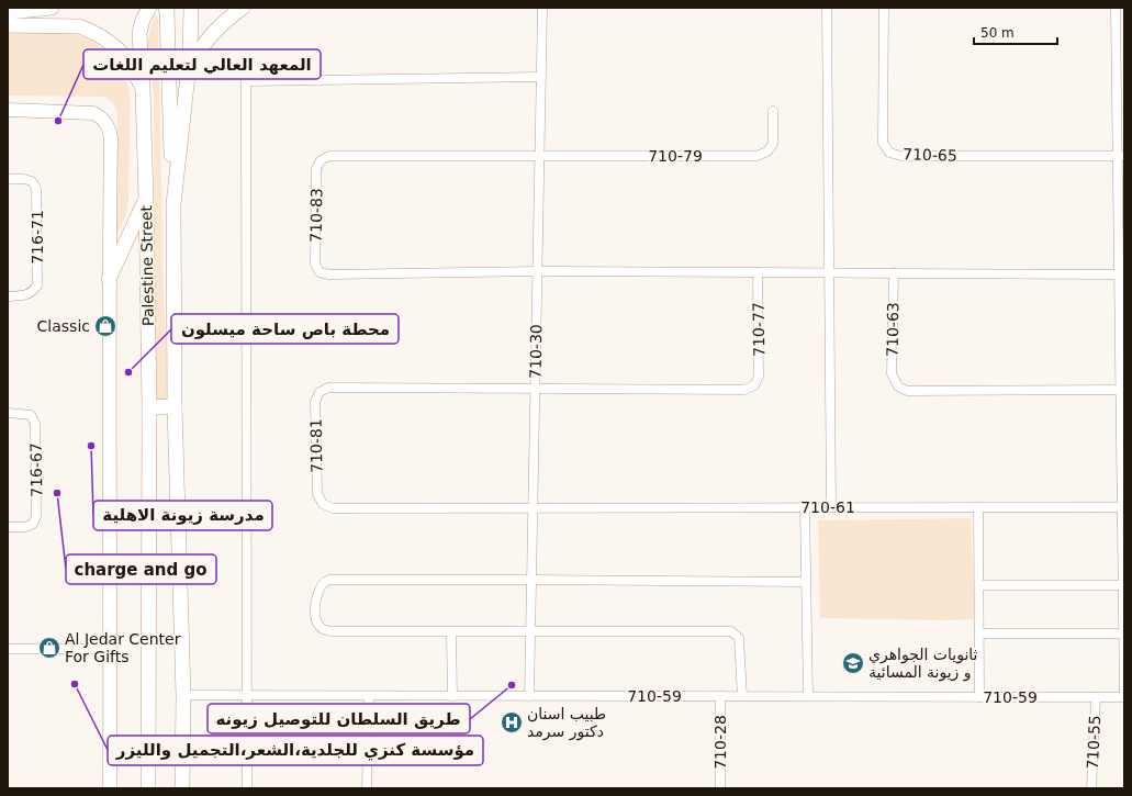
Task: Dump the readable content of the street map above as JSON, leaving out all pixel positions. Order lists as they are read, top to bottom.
{
  "streets": {
    "main road": ["Palestine Street"],
    "street": [
      "710-65",
      "710-79",
      "710-83",
      "716-71",
      "710-77",
      "710-63",
      "710-30",
      "710-81",
      "716-67",
      "710-61",
      "710-59",
      "710-28",
      "710-55"
    ]
  },
  "crossings": [
    ["710-79", "710-83"],
    ["710-79", "710-30"],
    ["710-83", "710-30"],
    ["Palestine Street", "710-59"],
    ["710-77", "710-30"],
    ["710-77", "710-81"],
    ["710-30", "710-81"],
    ["710-30", "710-61"],
    ["710-30", "710-59"],
    ["710-81", "710-61"],
    ["710-59", "710-28"],
    ["710-59", "710-55"]
  ],
  "places": {
    "other": [
      "المعهد العالي لتعليم اللغات",
      "محطة باص ساحة ميسلون",
      "مدرسة زيونة الاهلية",
      "charge and go",
      "مؤسسة كنزي للجلدية،الشعر،التجميل والليزر",
      "طريق السلطان للتوصيل زيونه"
    ],
    "shop": ["Classic", "Al Jedar Center For Gifts"],
    "school or university": ["ثانويات الجواهري و زيونة المسائية"],
    "hospital": ["طبيب اسنان دكتور سرمد"]
  },
  "scale_bar": "50 m"
}
